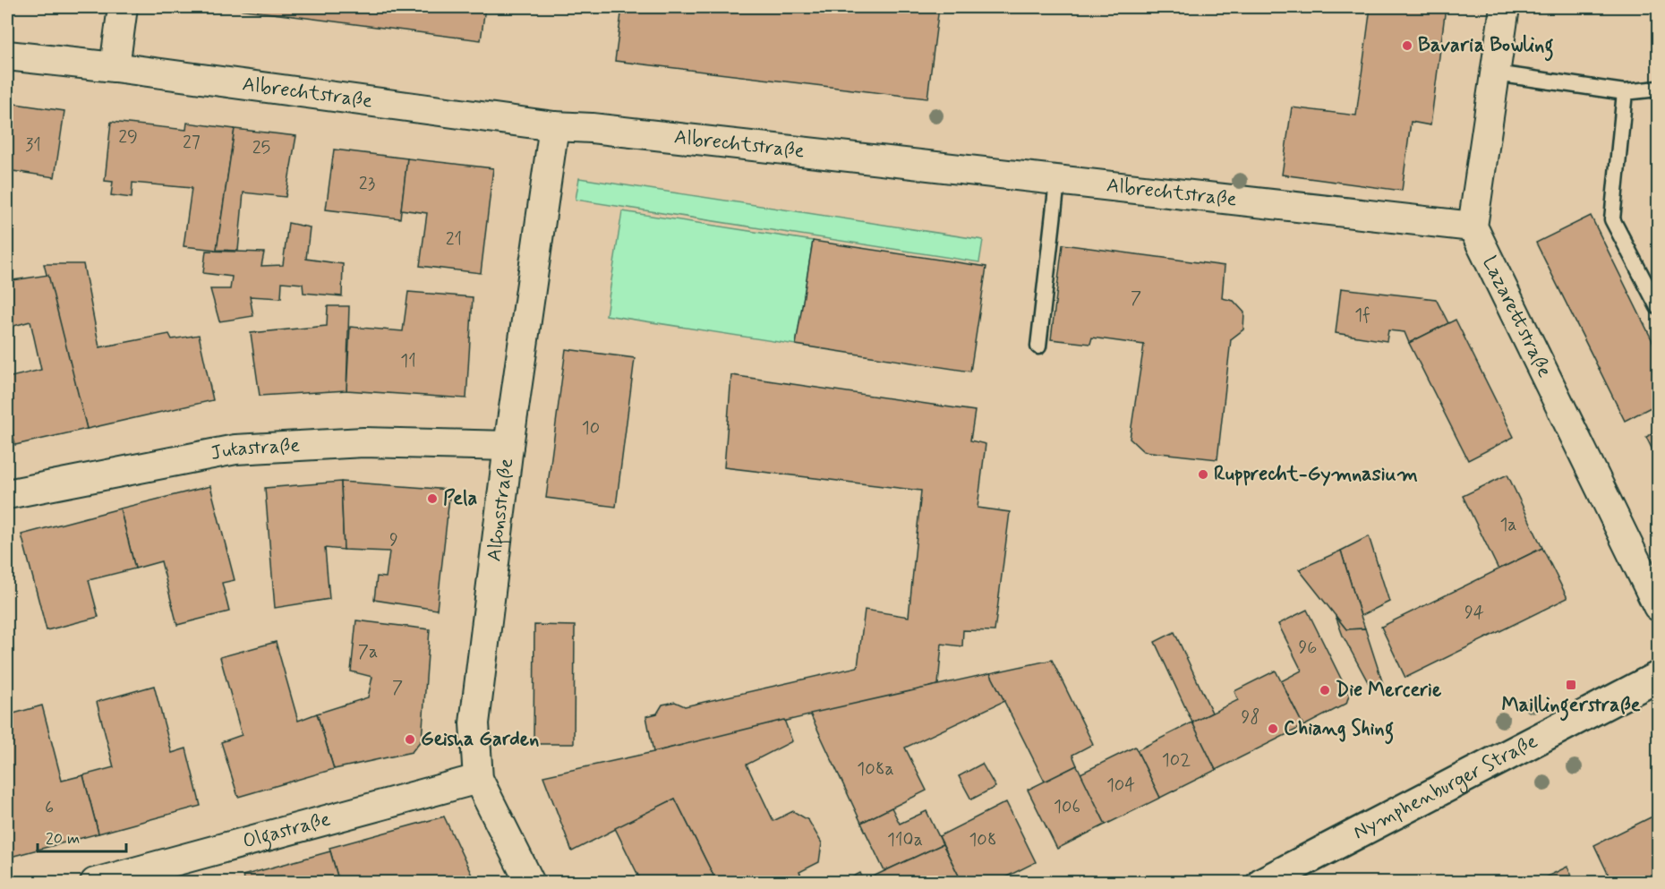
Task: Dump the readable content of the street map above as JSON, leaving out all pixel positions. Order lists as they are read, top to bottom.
{
  "streets": {
    "main road": ["Nymphenburger Straße"],
    "street": [
      "Albrechtstraße",
      "Lazarettstraße",
      "Jutastraße",
      "Alfonsstraße",
      "Olgastraße"
    ]
  },
  "crossings": [
    ["Albrechtstraße", "Lazarettstraße"],
    ["Albrechtstraße", "Alfonsstraße"],
    ["Jutastraße", "Alfonsstraße"],
    ["Alfonsstraße", "Olgastraße"]
  ],
  "places": {
    "other": [
      "Bavaria Bowling",
      "Rupprecht-Gymnasium",
      "Pela",
      "Die Mercerie",
      "Chiang Shing",
      "Geisha Garden"
    ],
    "transit": ["Maillingerstraße"]
  },
  "house_numbers": [
    "29",
    "27",
    "31",
    "25",
    "23",
    "21",
    "7",
    "1f",
    "11",
    "10",
    "1a",
    "9",
    "94",
    "96",
    "7a",
    "7",
    "98",
    "102",
    "108a",
    "104",
    "106",
    "6",
    "110a",
    "108"
  ],
  "scale_bar": "20 m"
}
